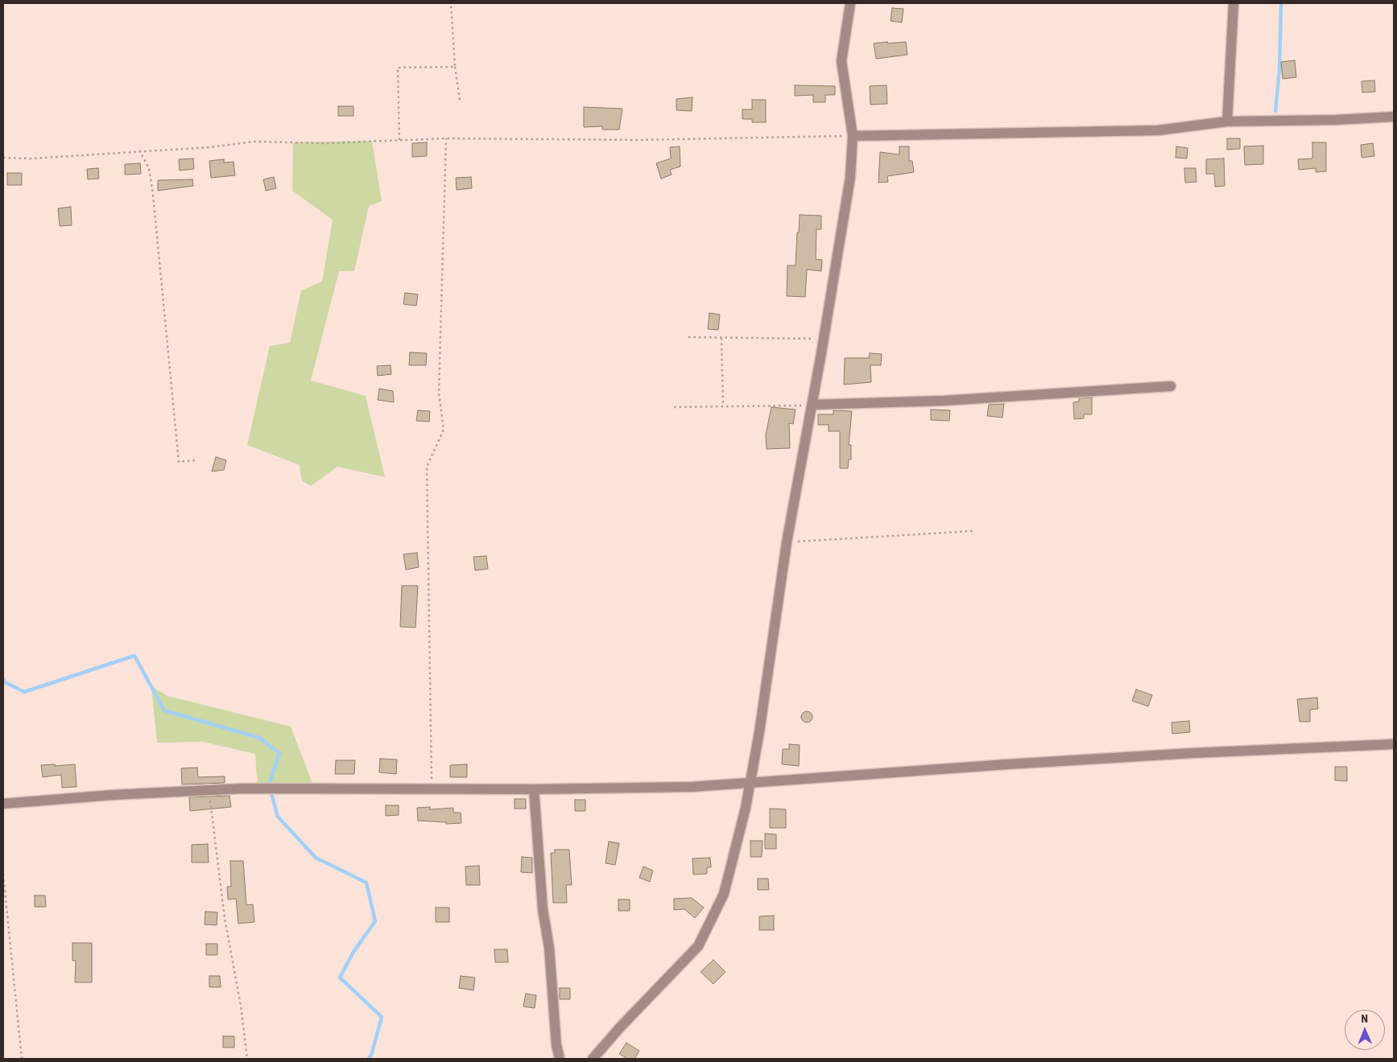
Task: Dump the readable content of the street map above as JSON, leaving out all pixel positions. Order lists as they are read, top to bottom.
{
  "north": "top"
}
